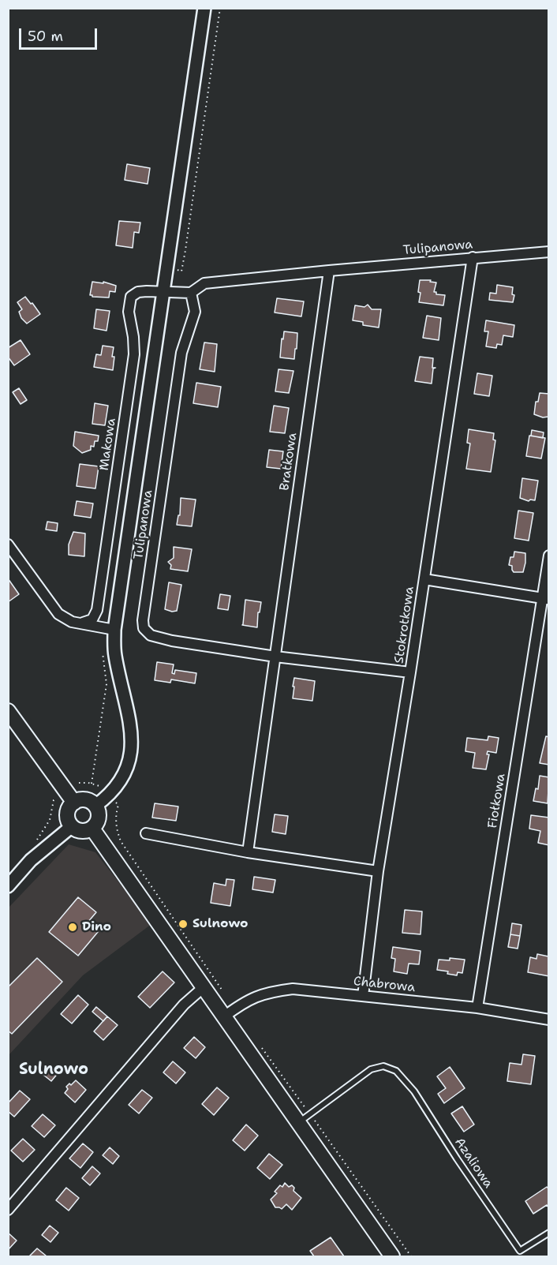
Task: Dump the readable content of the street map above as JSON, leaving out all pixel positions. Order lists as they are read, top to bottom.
{
  "streets": {
    "street": [
      "Tulipanowa",
      "Makowa",
      "Bratkowa",
      "Stokrotkowa",
      "Fiołkowa",
      "Chabrowa"
    ],
    "lane": ["Azaliowa"]
  },
  "crossings": [
    ["Tulipanowa", "Makowa"],
    ["Tulipanowa", "Bratkowa"],
    ["Tulipanowa", "Stokrotkowa"],
    ["Stokrotkowa", "Chabrowa"],
    ["Fiołkowa", "Chabrowa"]
  ],
  "districts": ["Sulnowo"],
  "places": ["Sulnowo", "Dino"],
  "scale_bar": "50 m"
}
